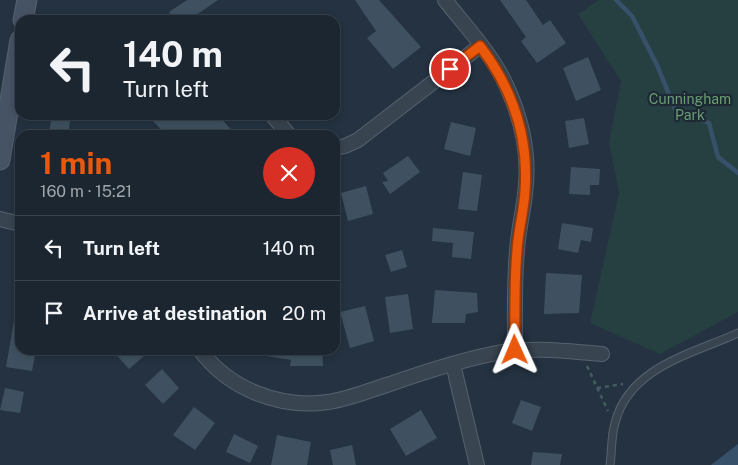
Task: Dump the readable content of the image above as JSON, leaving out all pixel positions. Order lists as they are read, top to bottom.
{
  "parks": ["Cunningham Park"],
  "page": {
    "turn": ["140 m", "Turn left"],
    "heading": ["1 min", "160 m · 15:21"],
    "list": [
      {
        "name": "Turn left",
        "value": "140 m"
      },
      {
        "name": "Arrive at destination",
        "value": "20 m"
      }
    ]
  }
}
